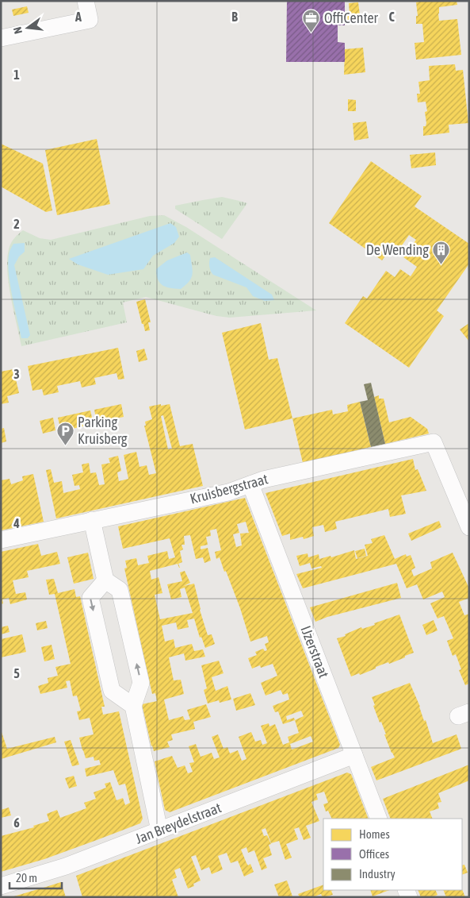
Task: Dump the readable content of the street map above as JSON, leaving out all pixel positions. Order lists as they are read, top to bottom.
{
  "streets": {
    "street": ["Kruisbergstraat", "IJzerstraat", "Jan Breydelstraat"]
  },
  "crossings": [
    ["Kruisbergstraat", "IJzerstraat"],
    ["IJzerstraat", "Jan Breydelstraat"]
  ],
  "places": {
    "office": ["OffiCenter"],
    "building": ["De Wending"],
    "parking": ["Parking Kruisberg"]
  },
  "legend": ["Homes", "Offices", "Industry"],
  "scale_bar": "20 m",
  "north": "left",
  "grid": {
    "columns": ["A", "B", "C"],
    "rows": [
      "1",
      "2",
      "3",
      "4",
      "5",
      "6"
    ]
  }
}
